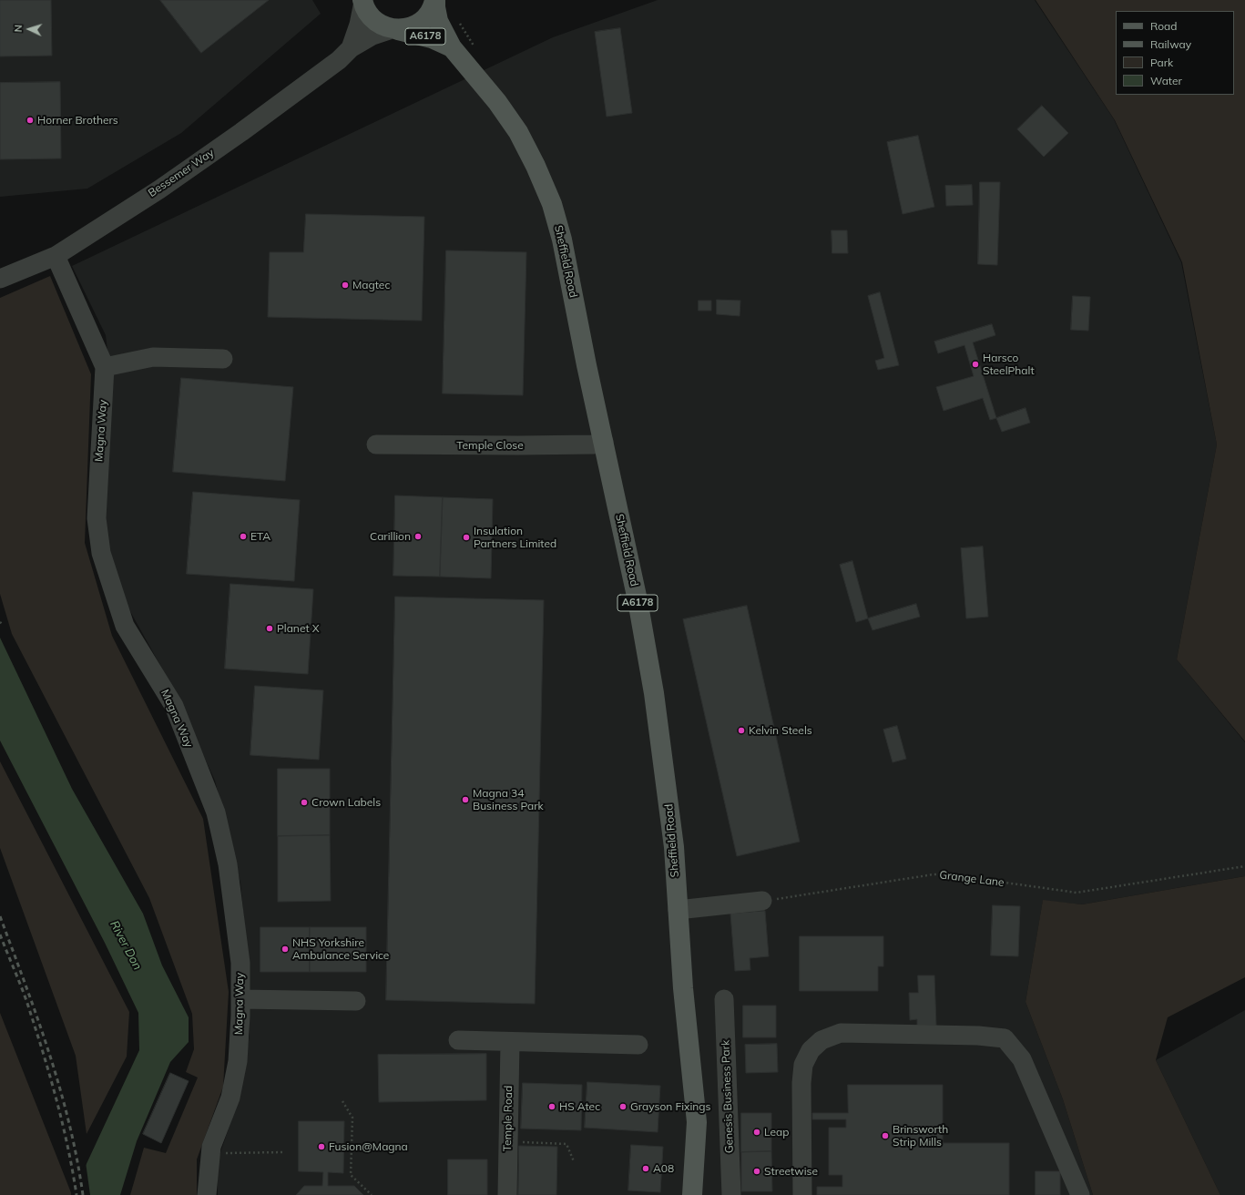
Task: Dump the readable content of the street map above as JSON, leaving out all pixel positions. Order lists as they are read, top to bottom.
{
  "streets": {
    "main road": ["A6178", "Sheffield Road"],
    "street": [
      "Bessemer Way",
      "Magna Way",
      "Temple Close",
      "Genesis Business Park",
      "Temple Road"
    ],
    "path": ["Grange Lane"]
  },
  "crossings": [
    ["Bessemer Way", "Sheffield Road"],
    ["Bessemer Way", "Magna Way"],
    ["Sheffield Road", "Temple Close"]
  ],
  "water": ["River Don"],
  "places": [
    "Horner Brothers",
    "Magtec",
    "Harsco SteelPhalt",
    "ETA",
    "Carillion",
    "Insulation Partners Limited",
    "Planet X",
    "Kelvin Steels",
    "Magna 34 Business Park",
    "Crown Labels",
    "NHS Yorkshire Ambulance Service",
    "HS Atec",
    "Grayson Fixings",
    "Leap",
    "Brinsworth Strip Mills",
    "Fusion@Magna",
    "A08",
    "Streetwise"
  ],
  "legend": [
    "Road",
    "Railway",
    "Park",
    "Water"
  ],
  "north": "left"
}
